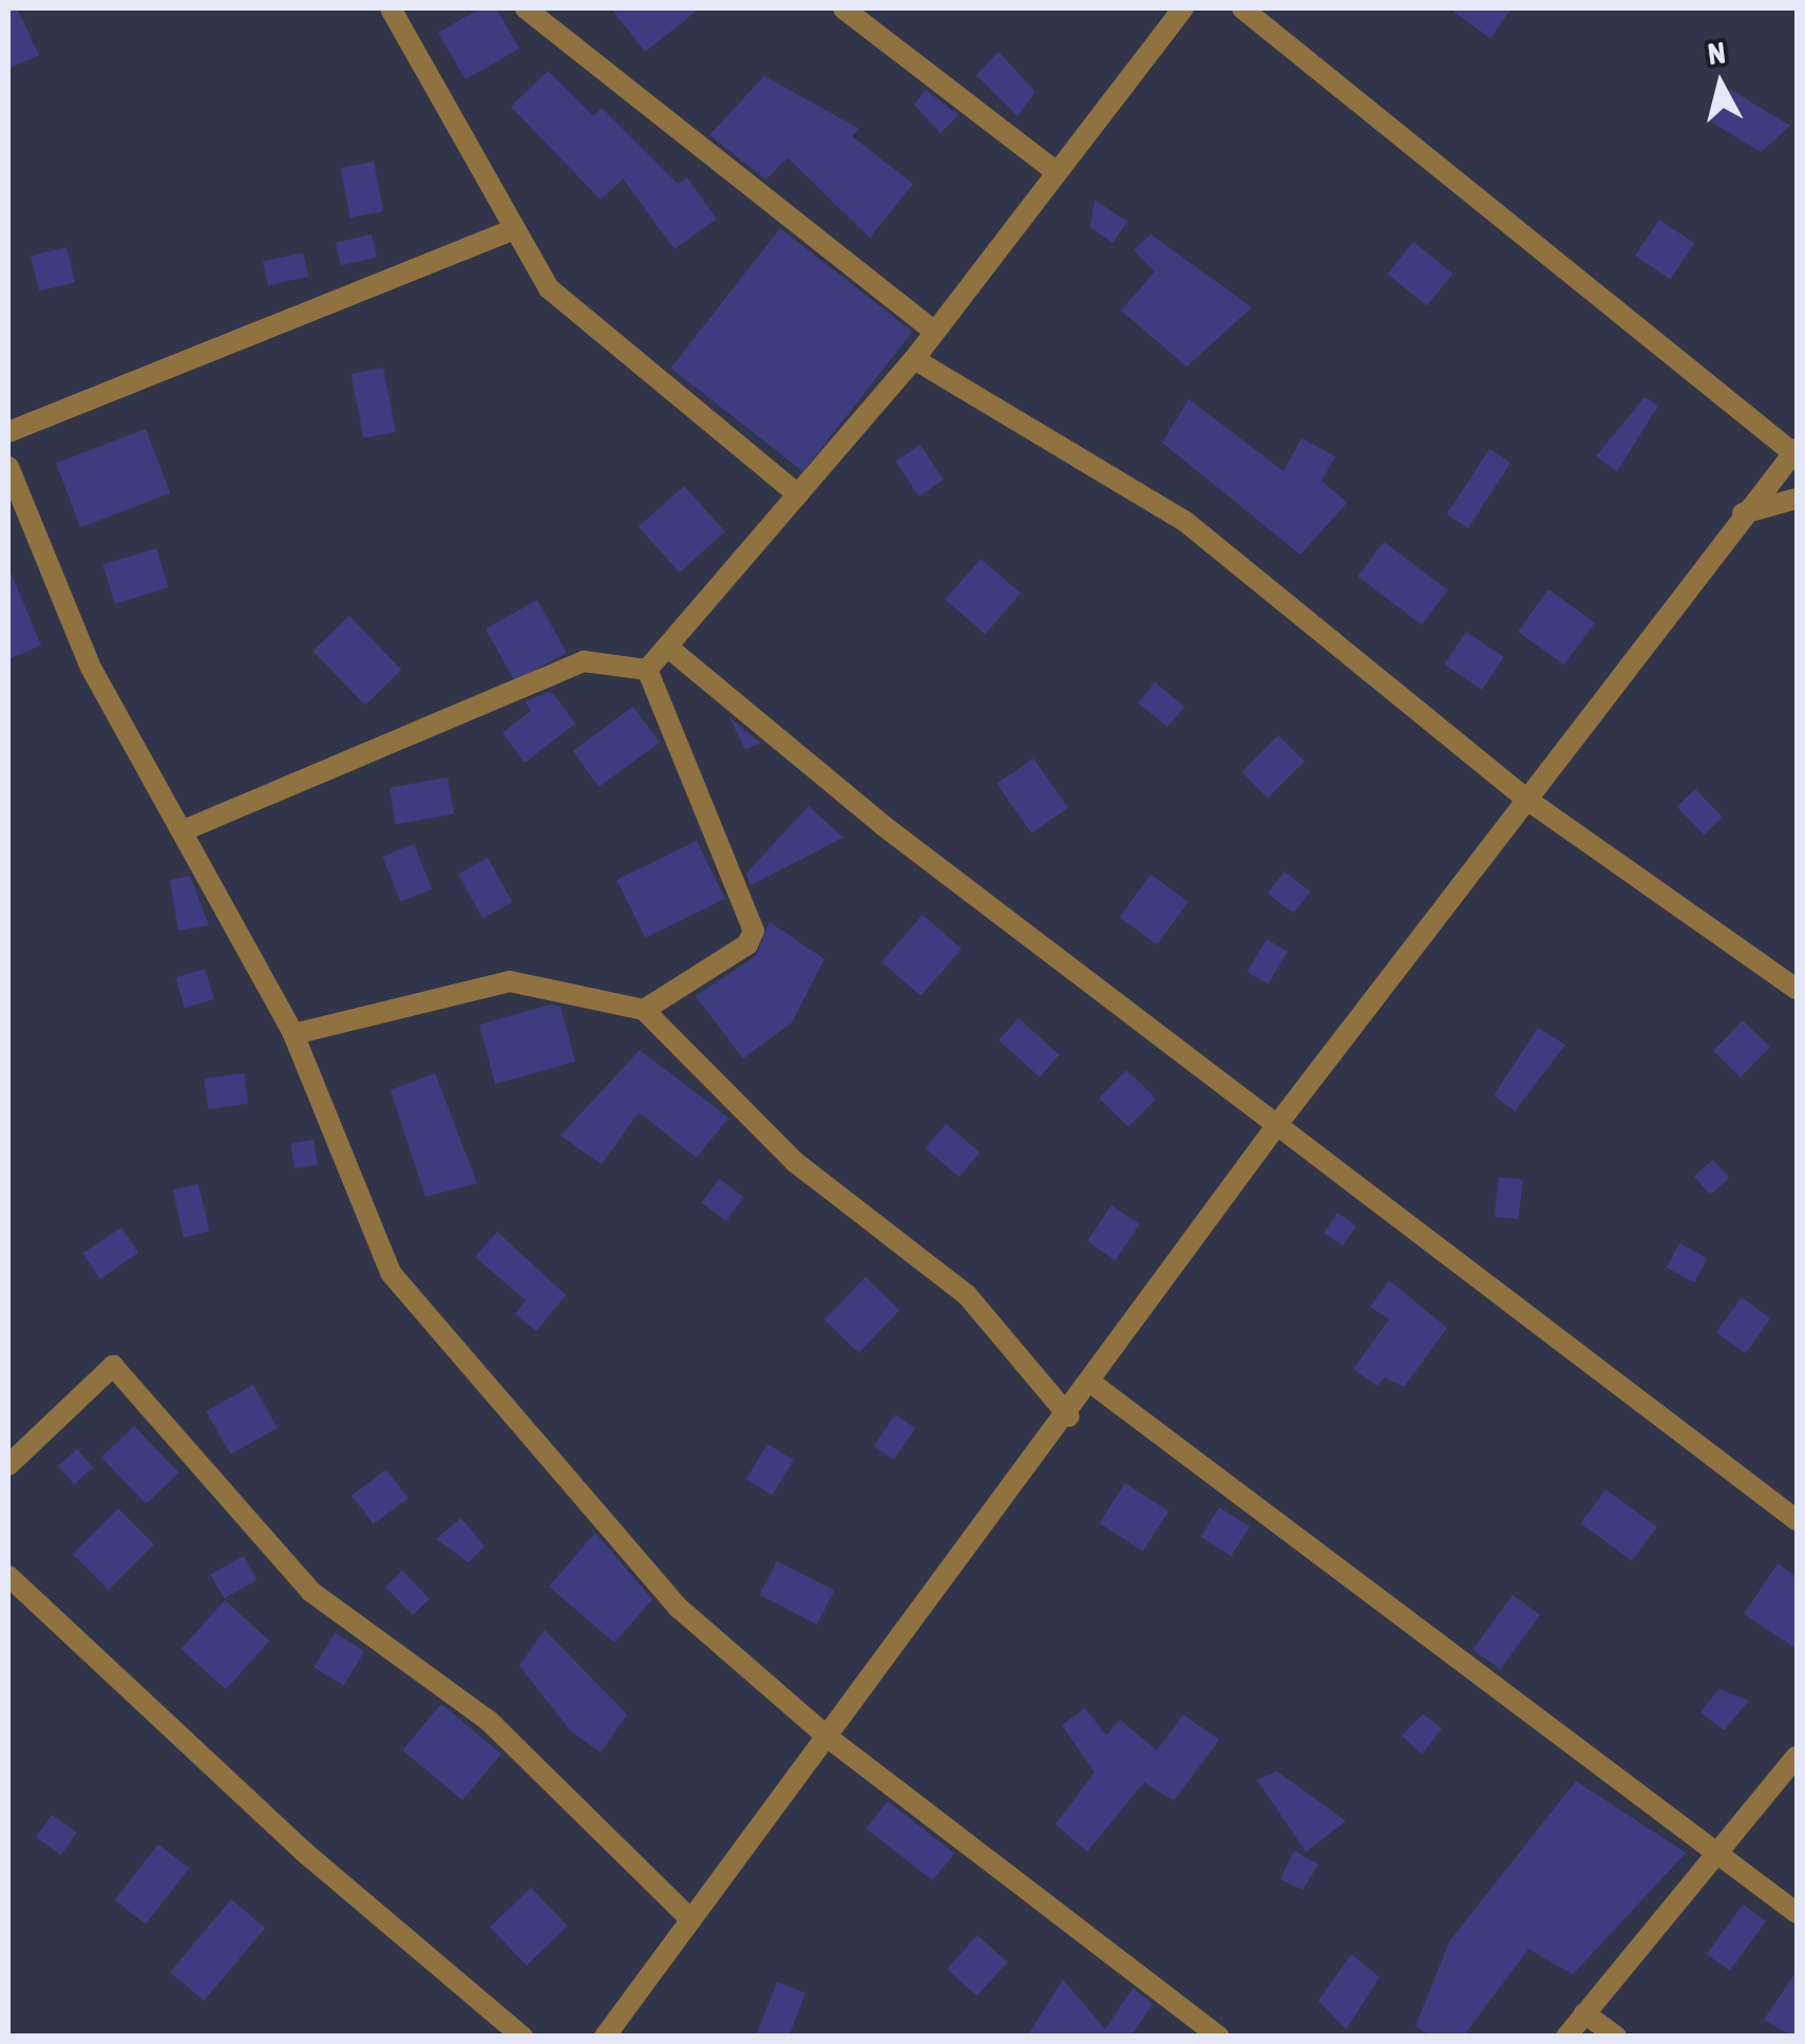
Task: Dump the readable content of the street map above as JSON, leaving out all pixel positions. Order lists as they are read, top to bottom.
{
  "north": "top"
}
